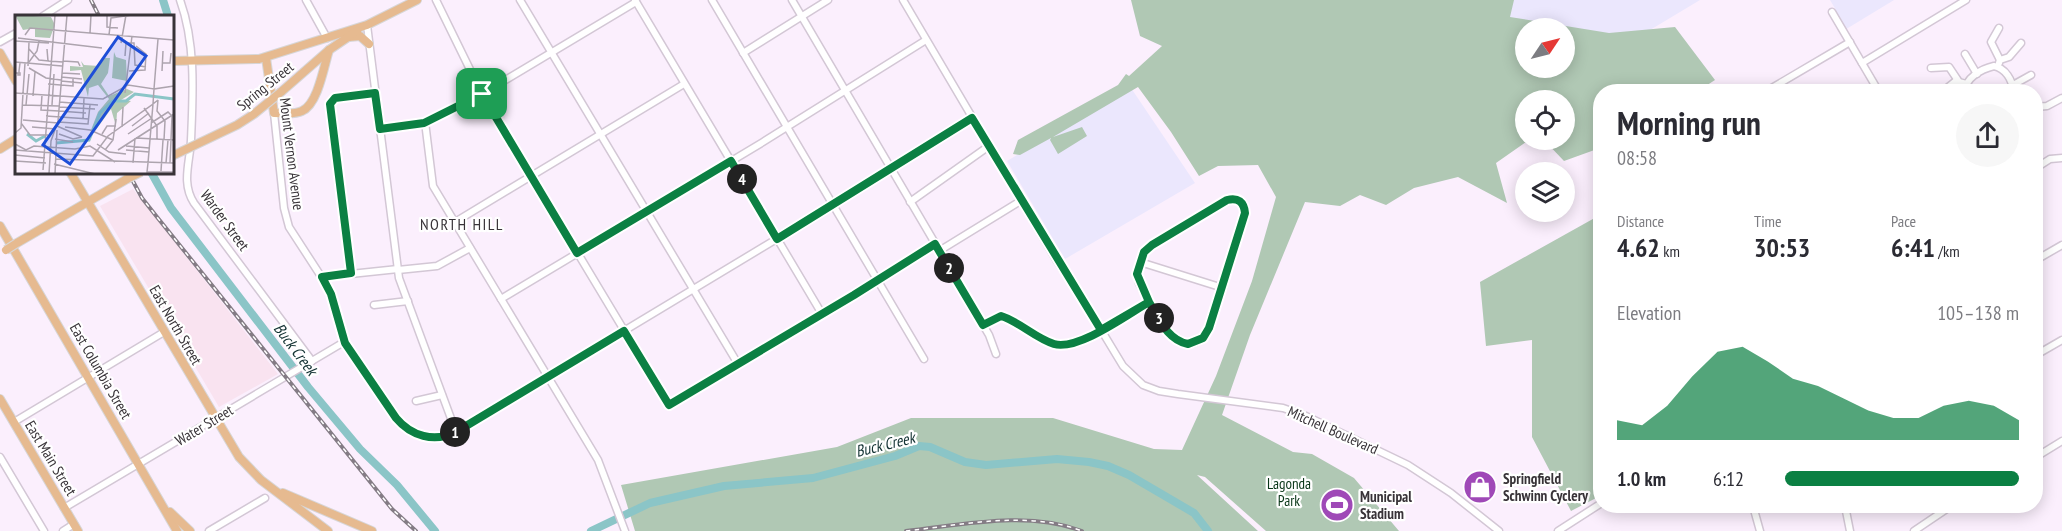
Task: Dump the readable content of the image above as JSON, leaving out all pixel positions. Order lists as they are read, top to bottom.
{
  "streets": {
    "main road": [
      "Spring Street",
      "Mount Vernon Avenue",
      "East North Street",
      "East Columbia Street",
      "East Main Street"
    ],
    "street": ["Warder Street", "Water Street", "Mitchell Boulevard"]
  },
  "crossings": [
    ["Mount Vernon Avenue", "Water Street"],
    ["Warder Street", "Water Street"],
    ["East North Street", "Water Street"],
    ["East Columbia Street", "Water Street"],
    ["Water Street", "East Main Street"]
  ],
  "districts": ["NORTH HILL"],
  "water": ["Buck Creek"],
  "parks": ["Lagonda Park"],
  "places": {
    "shop": ["Springfield Schwinn Cyclery"],
    "sports": ["Municipal Stadium"]
  },
  "north": "top right",
  "page": {
    "heading": ["Morning run", "08:58"],
    "pins": [
      "4",
      "2",
      "3",
      "1"
    ],
    "stats": [
      ["Distance", "4.62 km"],
      ["Time", "30:53"],
      ["Pace", "6:41 /km"]
    ],
    "chart": ["Elevation", "105–138 m"],
    "list": [
      {
        "name": "1.0 km",
        "note": "6:12"
      }
    ]
  }
}
